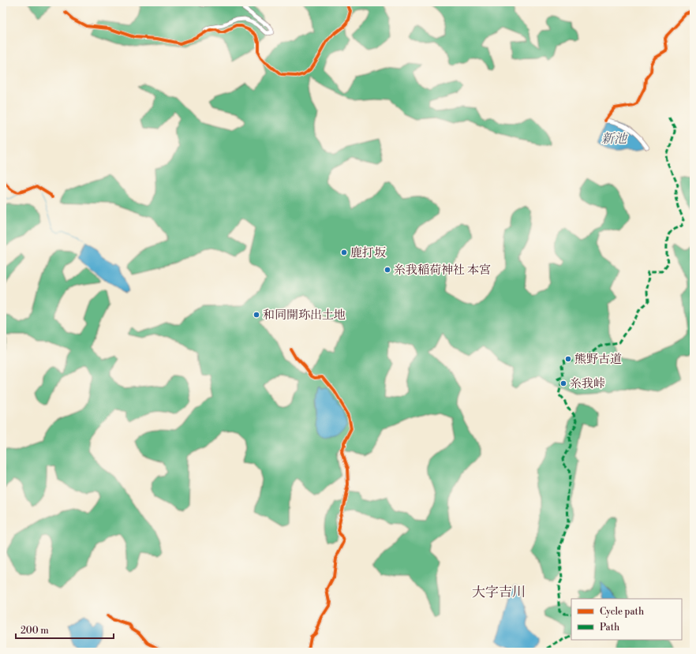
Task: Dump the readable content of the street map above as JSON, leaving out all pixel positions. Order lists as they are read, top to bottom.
{
  "districts": ["大字吉川"],
  "water": ["新池"],
  "places": [
    "鹿打坂",
    "糸我稲荷神社 本宮",
    "和同開珎出土地",
    "熊野古道",
    "糸我峠"
  ],
  "legend": ["Cycle path", "Path"],
  "scale_bar": "200 m"
}
